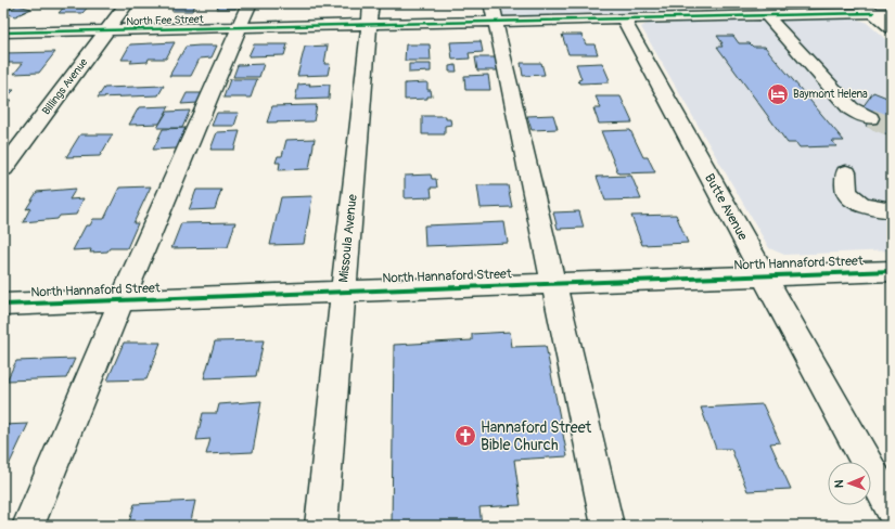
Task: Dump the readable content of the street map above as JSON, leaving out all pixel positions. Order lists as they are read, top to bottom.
{
  "streets": {
    "main road": [
      "North Fee Street",
      "Billings Avenue",
      "Butte Avenue",
      "Missoula Avenue",
      "North Hannaford Street"
    ]
  },
  "crossings": [
    ["North Fee Street", "Billings Avenue"],
    ["North Fee Street", "Butte Avenue"],
    ["North Fee Street", "Missoula Avenue"],
    ["Butte Avenue", "North Hannaford Street"],
    ["Missoula Avenue", "North Hannaford Street"]
  ],
  "places": {
    "hotel": ["Baymont Helena"],
    "church": ["Hannaford Street Bible Church"]
  },
  "north": "left"
}
